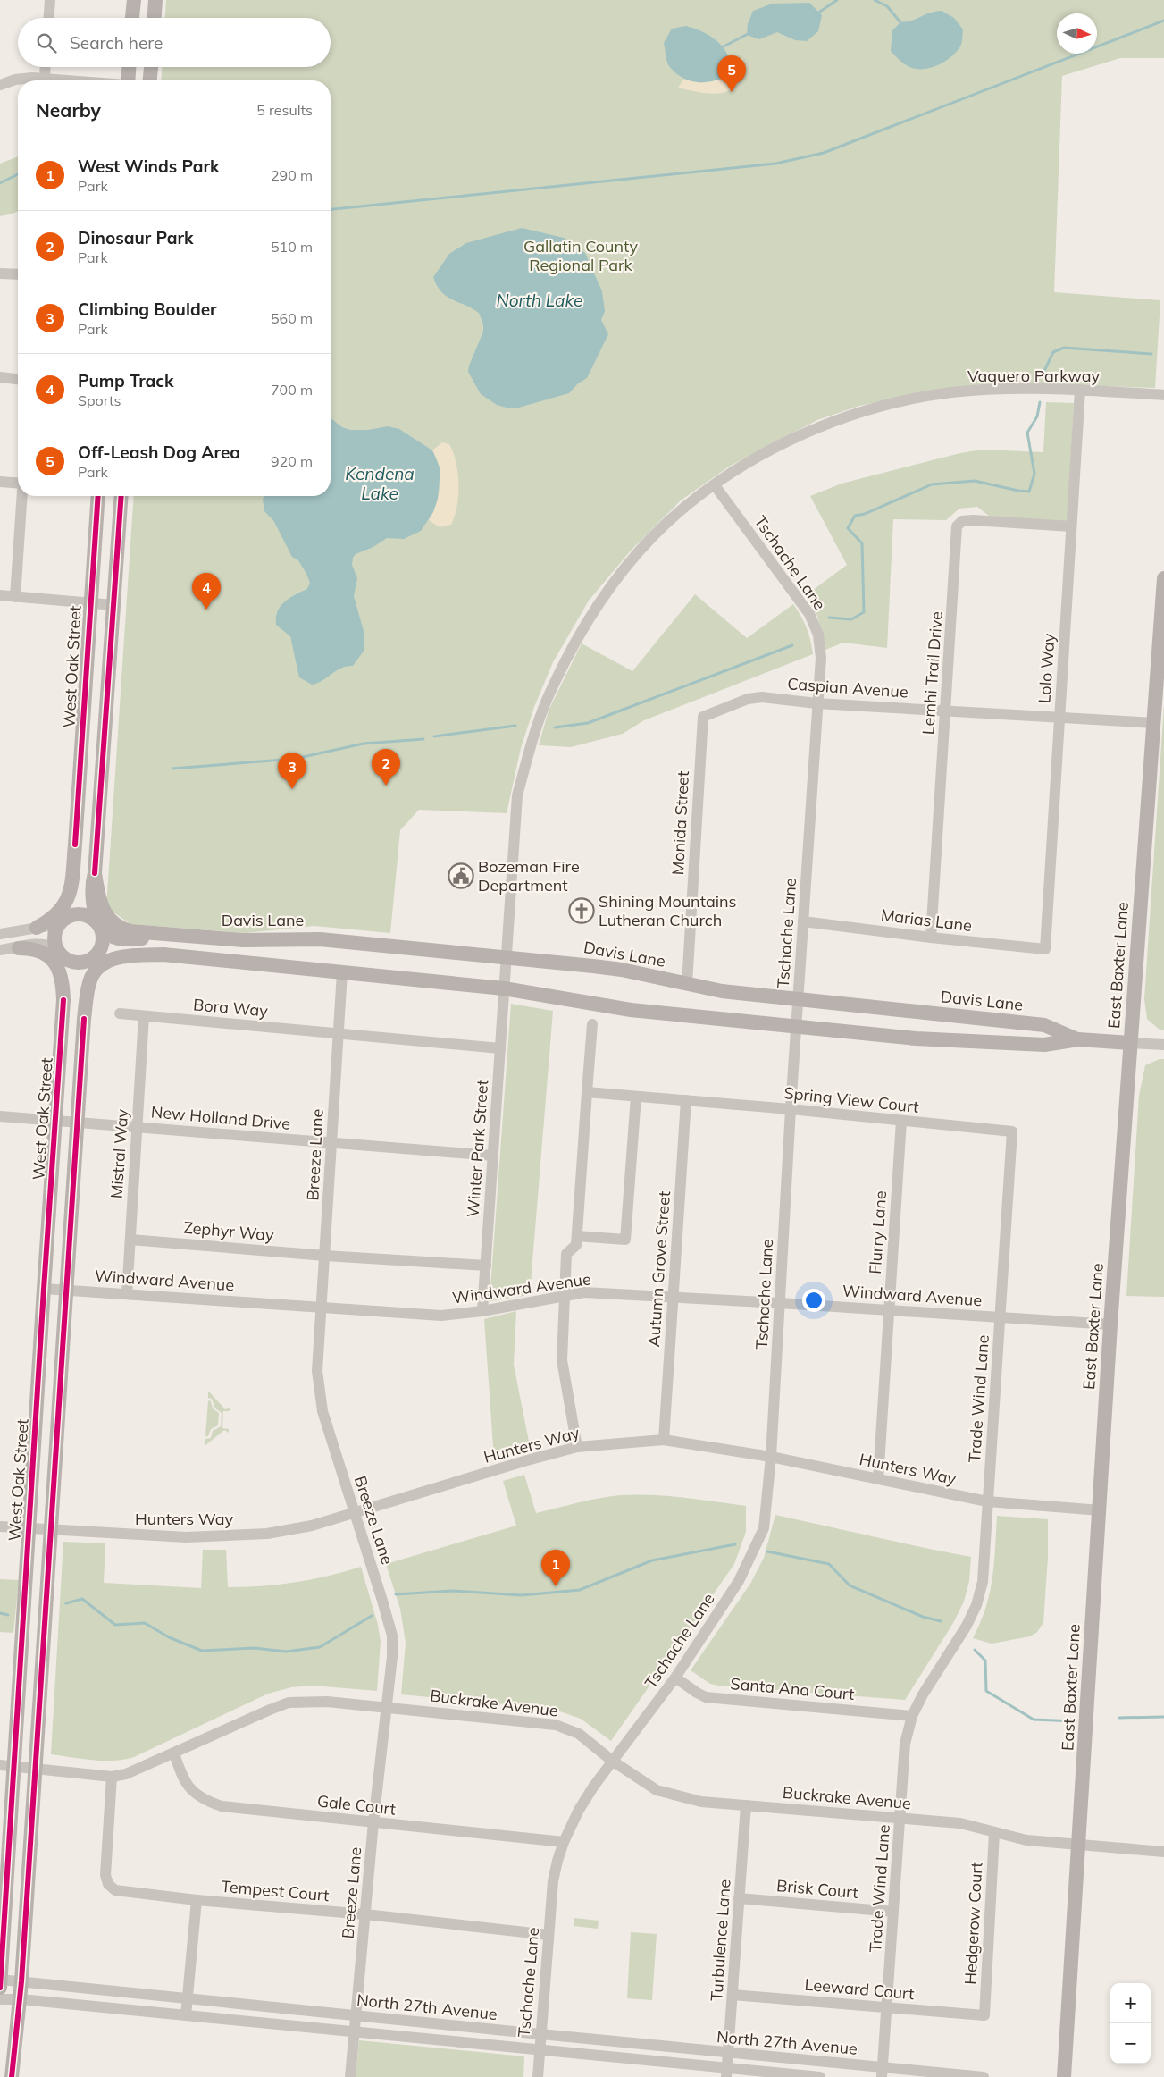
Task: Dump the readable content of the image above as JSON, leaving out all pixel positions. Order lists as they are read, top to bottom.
{
  "streets": {
    "main road": ["West Oak Street", "Davis Lane", "East Baxter Lane"],
    "street": [
      "Vaquero Parkway",
      "Tschache Lane",
      "Lolo Way",
      "Lemhi Trail Drive",
      "Caspian Avenue",
      "Monida Street",
      "Marias Lane",
      "Bora Way",
      "Spring View Court",
      "New Holland Drive",
      "Winter Park Street",
      "Mistral Way",
      "Breeze Lane",
      "Zephyr Way",
      "Flurry Lane",
      "Autumn Grove Street",
      "Windward Avenue",
      "Trade Wind Lane",
      "Hunters Way",
      "Santa Ana Court",
      "Buckrake Avenue",
      "Gale Court",
      "Brisk Court",
      "Tempest Court",
      "Hedgerow Court",
      "Turbulence Lane",
      "Leeward Court",
      "North 27th Avenue"
    ]
  },
  "crossings": [
    ["Vaquero Parkway", "Tschache Lane"],
    ["Vaquero Parkway", "Lolo Way"],
    ["Vaquero Parkway", "Davis Lane"],
    ["Vaquero Parkway", "Winter Park Street"],
    ["Tschache Lane", "Caspian Avenue"],
    ["Tschache Lane", "Davis Lane"],
    ["Tschache Lane", "Marias Lane"],
    ["Tschache Lane", "Spring View Court"],
    ["Tschache Lane", "Windward Avenue"],
    ["Tschache Lane", "Hunters Way"],
    ["Tschache Lane", "Santa Ana Court"],
    ["Tschache Lane", "Buckrake Avenue"],
    ["Tschache Lane", "Gale Court"],
    ["Tschache Lane", "Tempest Court"],
    ["Tschache Lane", "North 27th Avenue"],
    ["West Oak Street", "New Holland Drive"],
    ["West Oak Street", "Windward Avenue"],
    ["West Oak Street", "Hunters Way"],
    ["West Oak Street", "Buckrake Avenue"],
    ["West Oak Street", "North 27th Avenue"],
    ["Lolo Way", "Lemhi Trail Drive"],
    ["Lolo Way", "Caspian Avenue"],
    ["Lolo Way", "Marias Lane"],
    ["Lemhi Trail Drive", "Caspian Avenue"],
    ["Lemhi Trail Drive", "Marias Lane"],
    ["Caspian Avenue", "Monida Street"],
    ["Caspian Avenue", "East Baxter Lane"],
    ["Monida Street", "Davis Lane"],
    ["Davis Lane", "East Baxter Lane"],
    ["Davis Lane", "Winter Park Street"],
    ["Davis Lane", "Breeze Lane"],
    ["East Baxter Lane", "Windward Avenue"],
    ["East Baxter Lane", "Hunters Way"],
    ["East Baxter Lane", "Buckrake Avenue"],
    ["Bora Way", "Winter Park Street"],
    ["Bora Way", "Mistral Way"],
    ["Bora Way", "Breeze Lane"],
    ["Spring View Court", "Flurry Lane"],
    ["Spring View Court", "Autumn Grove Street"],
    ["Spring View Court", "Trade Wind Lane"],
    ["New Holland Drive", "Winter Park Street"],
    ["New Holland Drive", "Mistral Way"],
    ["New Holland Drive", "Breeze Lane"],
    ["Winter Park Street", "Zephyr Way"],
    ["Winter Park Street", "Windward Avenue"],
    ["Mistral Way", "Zephyr Way"],
    ["Mistral Way", "Windward Avenue"],
    ["Breeze Lane", "Zephyr Way"],
    ["Breeze Lane", "Windward Avenue"],
    ["Breeze Lane", "Hunters Way"],
    ["Breeze Lane", "Buckrake Avenue"],
    ["Breeze Lane", "Gale Court"],
    ["Breeze Lane", "Tempest Court"],
    ["Breeze Lane", "North 27th Avenue"],
    ["Flurry Lane", "Windward Avenue"],
    ["Flurry Lane", "Hunters Way"],
    ["Autumn Grove Street", "Windward Avenue"],
    ["Autumn Grove Street", "Hunters Way"],
    ["Windward Avenue", "Trade Wind Lane"],
    ["Trade Wind Lane", "Hunters Way"],
    ["Trade Wind Lane", "Santa Ana Court"],
    ["Trade Wind Lane", "Buckrake Avenue"],
    ["Trade Wind Lane", "Brisk Court"],
    ["Trade Wind Lane", "Leeward Court"],
    ["Trade Wind Lane", "North 27th Avenue"],
    ["Buckrake Avenue", "Gale Court"],
    ["Buckrake Avenue", "Tempest Court"],
    ["Buckrake Avenue", "Hedgerow Court"],
    ["Buckrake Avenue", "Turbulence Lane"],
    ["Brisk Court", "Turbulence Lane"],
    ["Hedgerow Court", "Leeward Court"],
    ["Turbulence Lane", "Leeward Court"],
    ["Turbulence Lane", "North 27th Avenue"]
  ],
  "water": ["North Lake", "Kendena Lake"],
  "parks": ["Gallatin County Regional Park"],
  "places": {
    "public building": ["Bozeman Fire Department"],
    "church": ["Shining Mountains Lutheran Church"]
  },
  "north": "right",
  "page": {
    "search": "Search here",
    "pins": [
      "5",
      "4",
      "2",
      "3",
      "1"
    ],
    "heading": ["Nearby", "5 results"],
    "list": [
      {
        "mark": "1",
        "name": "West Winds Park",
        "note": "Park",
        "value": "290 m"
      },
      {
        "mark": "2",
        "name": "Dinosaur Park",
        "note": "Park",
        "value": "510 m"
      },
      {
        "mark": "3",
        "name": "Climbing Boulder",
        "note": "Park",
        "value": "560 m"
      },
      {
        "mark": "4",
        "name": "Pump Track",
        "note": "Sports",
        "value": "700 m"
      },
      {
        "mark": "5",
        "name": "Off-Leash Dog Area",
        "note": "Park",
        "value": "920 m"
      }
    ],
    "map_buttons": ["+", "−"]
  }
}
